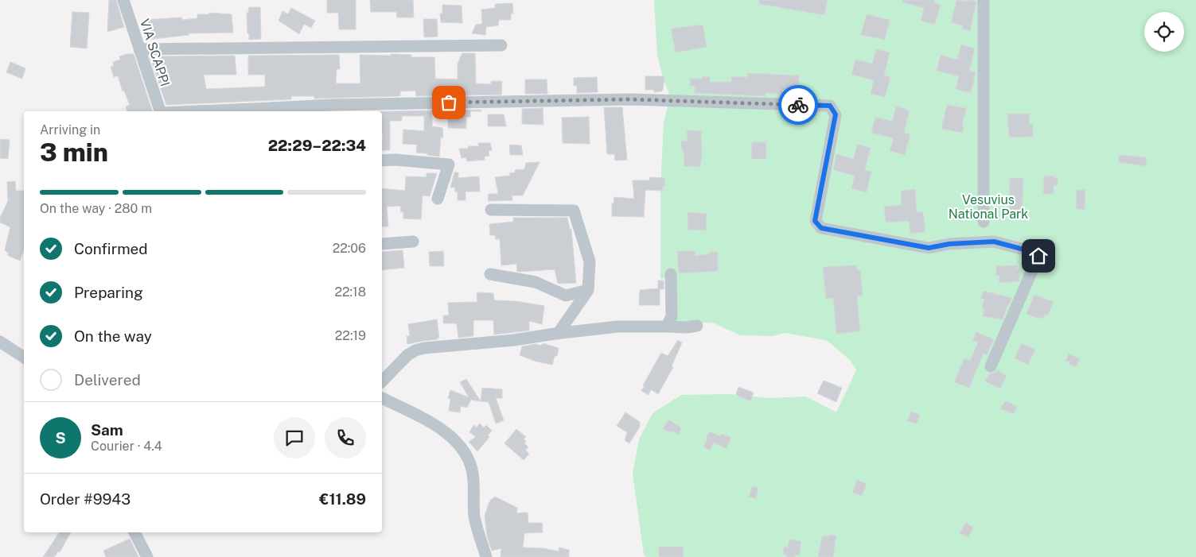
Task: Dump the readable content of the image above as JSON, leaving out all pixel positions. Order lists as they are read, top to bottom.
{
  "streets": {
    "street": ["VIA SCAPPI"]
  },
  "parks": ["Vesuvius National Park"],
  "page": {
    "heading": ["3 min", "Arriving in", "22:29–22:34"],
    "panel": [
      "Sam",
      "Courier · 4.4",
      "Order #9943",
      "€11.89"
    ],
    "bar": "On the way · 280 m",
    "list": [
      ["Confirmed", "22:06"],
      ["Preparing", "22:18"],
      ["On the way", "22:19"],
      "Delivered"
    ],
    "round": "S"
  }
}
